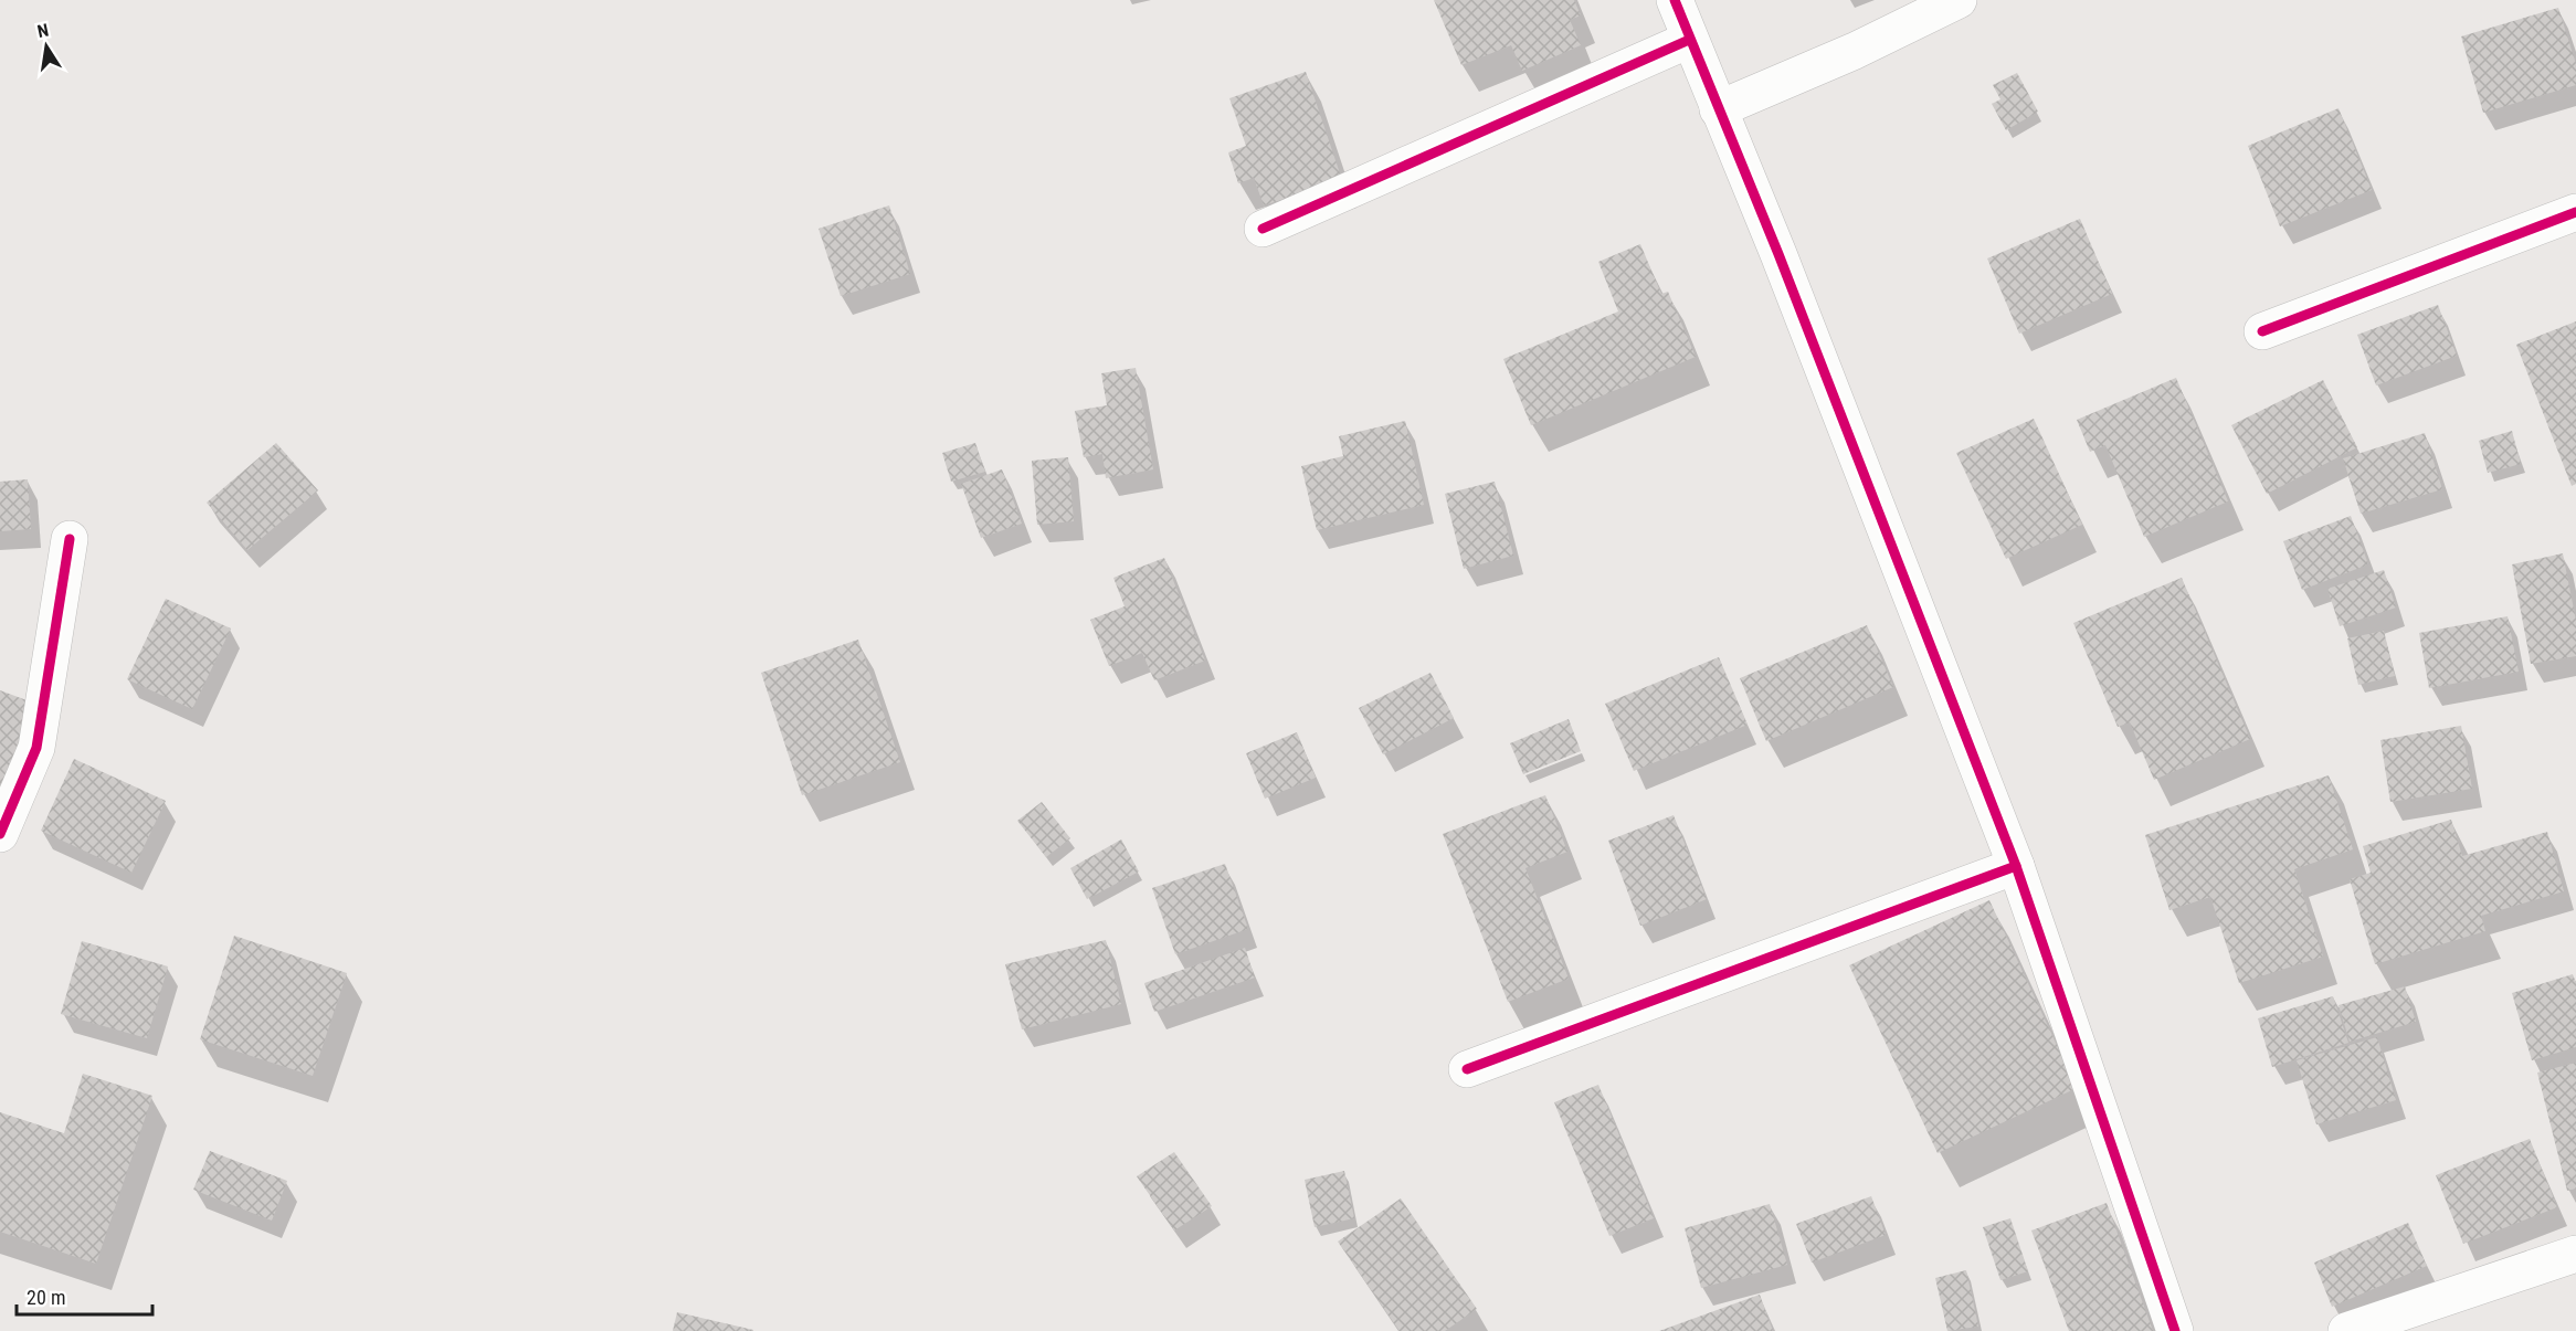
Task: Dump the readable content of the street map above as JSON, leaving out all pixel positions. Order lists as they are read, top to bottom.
{
  "scale_bar": "20 m",
  "north": "top"
}
